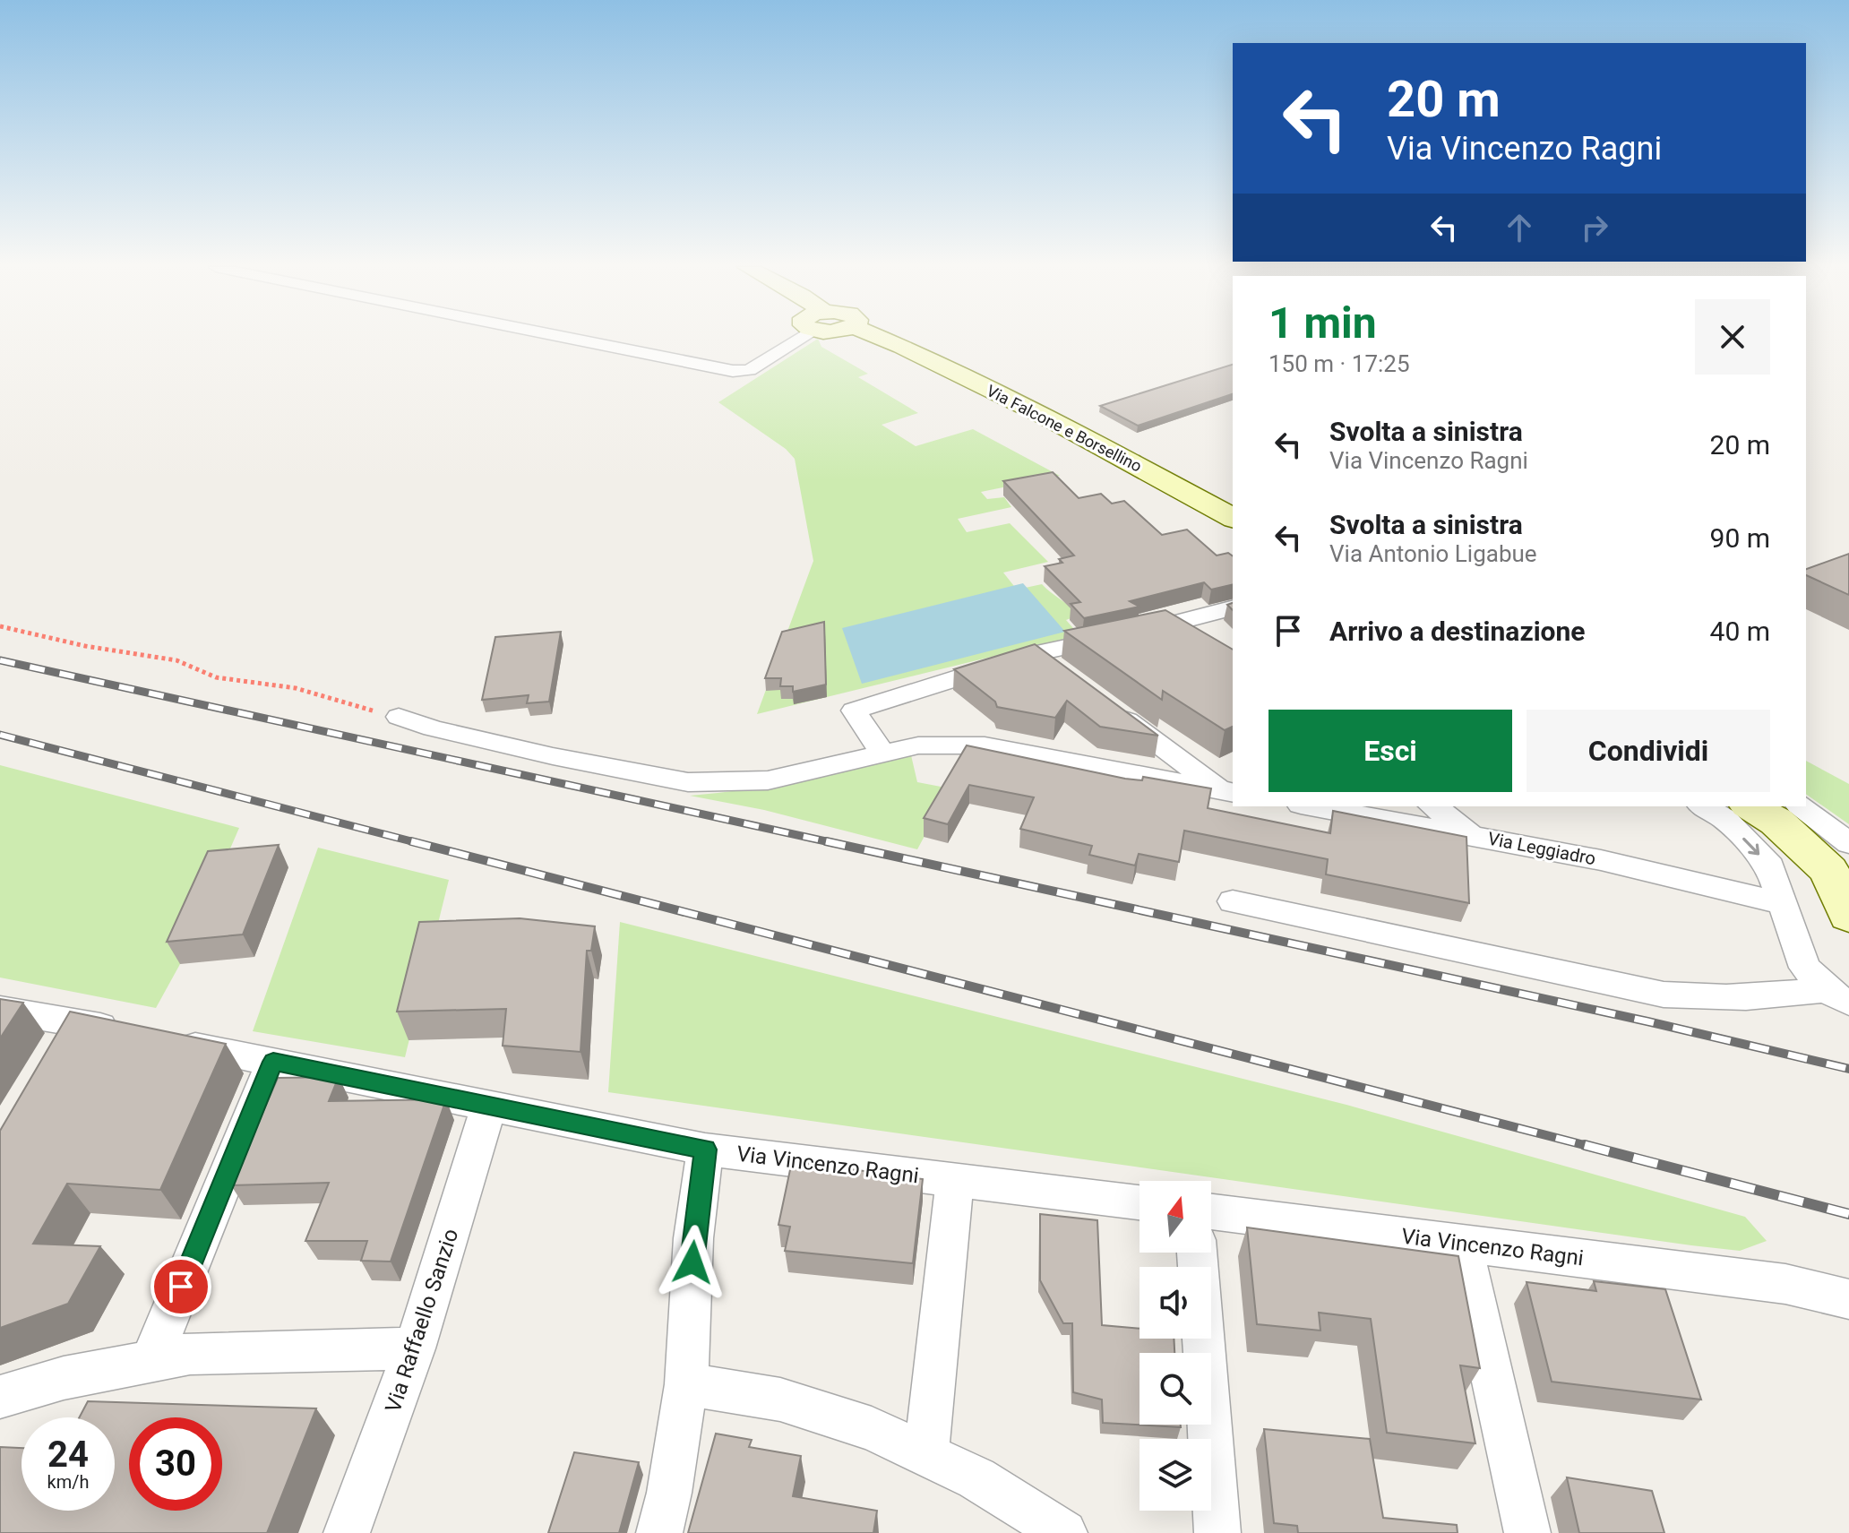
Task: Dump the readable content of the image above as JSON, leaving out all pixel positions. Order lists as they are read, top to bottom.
{
  "streets": {
    "main road": ["Via Falcone e Borsellino"],
    "street": ["Via Leggiadro", "Via Vincenzo Ragni", "Via Raffaello Sanzio"]
  },
  "crossings": [
    ["Via Vincenzo Ragni", "Via Raffaello Sanzio"]
  ],
  "north": "top",
  "page": {
    "turn": ["20 m", "Via Vincenzo Ragni"],
    "heading": ["1 min", "150 m · 17:25"],
    "list": [
      {
        "name": "Svolta a sinistra",
        "note": "Via Vincenzo Ragni",
        "value": "20 m"
      },
      {
        "name": "Svolta a sinistra",
        "note": "Via Antonio Ligabue",
        "value": "90 m"
      },
      {
        "name": "Arrivo a destinazione",
        "value": "40 m"
      }
    ],
    "buttons": ["Esci", "Condividi"],
    "speed": "24 km/h",
    "limit": "30"
  }
}
